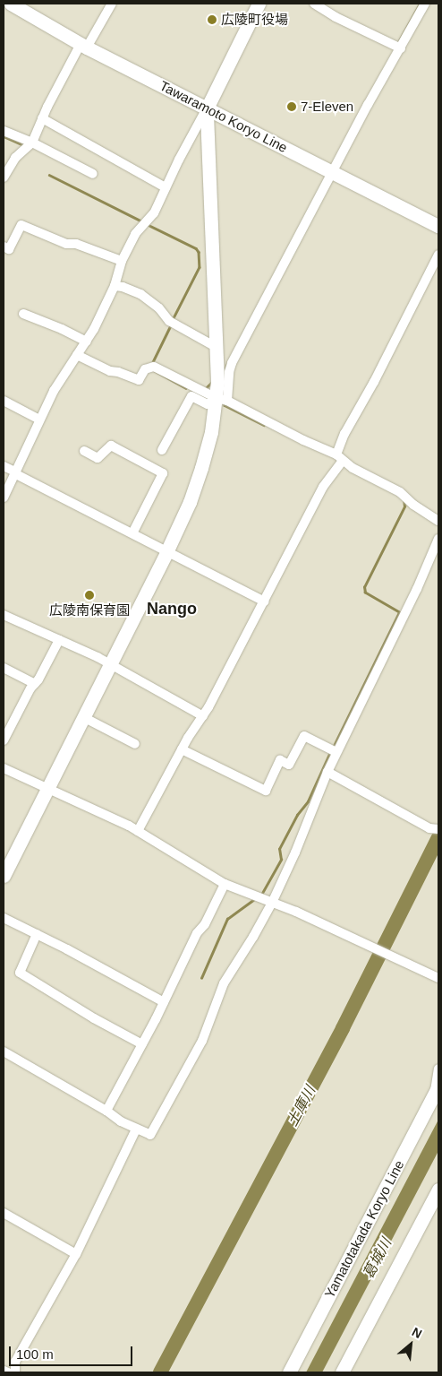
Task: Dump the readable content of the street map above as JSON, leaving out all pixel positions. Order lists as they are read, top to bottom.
{
  "streets": {
    "main road": ["Tawaramoto Koryo Line", "Yamatotakada Koryo Line"]
  },
  "districts": ["Nango"],
  "water": ["土庫川", "葛城川"],
  "places": ["広陵町役場", "7-Eleven", "広陵南保育園"],
  "scale_bar": "100 m",
  "north": "top right"
}
